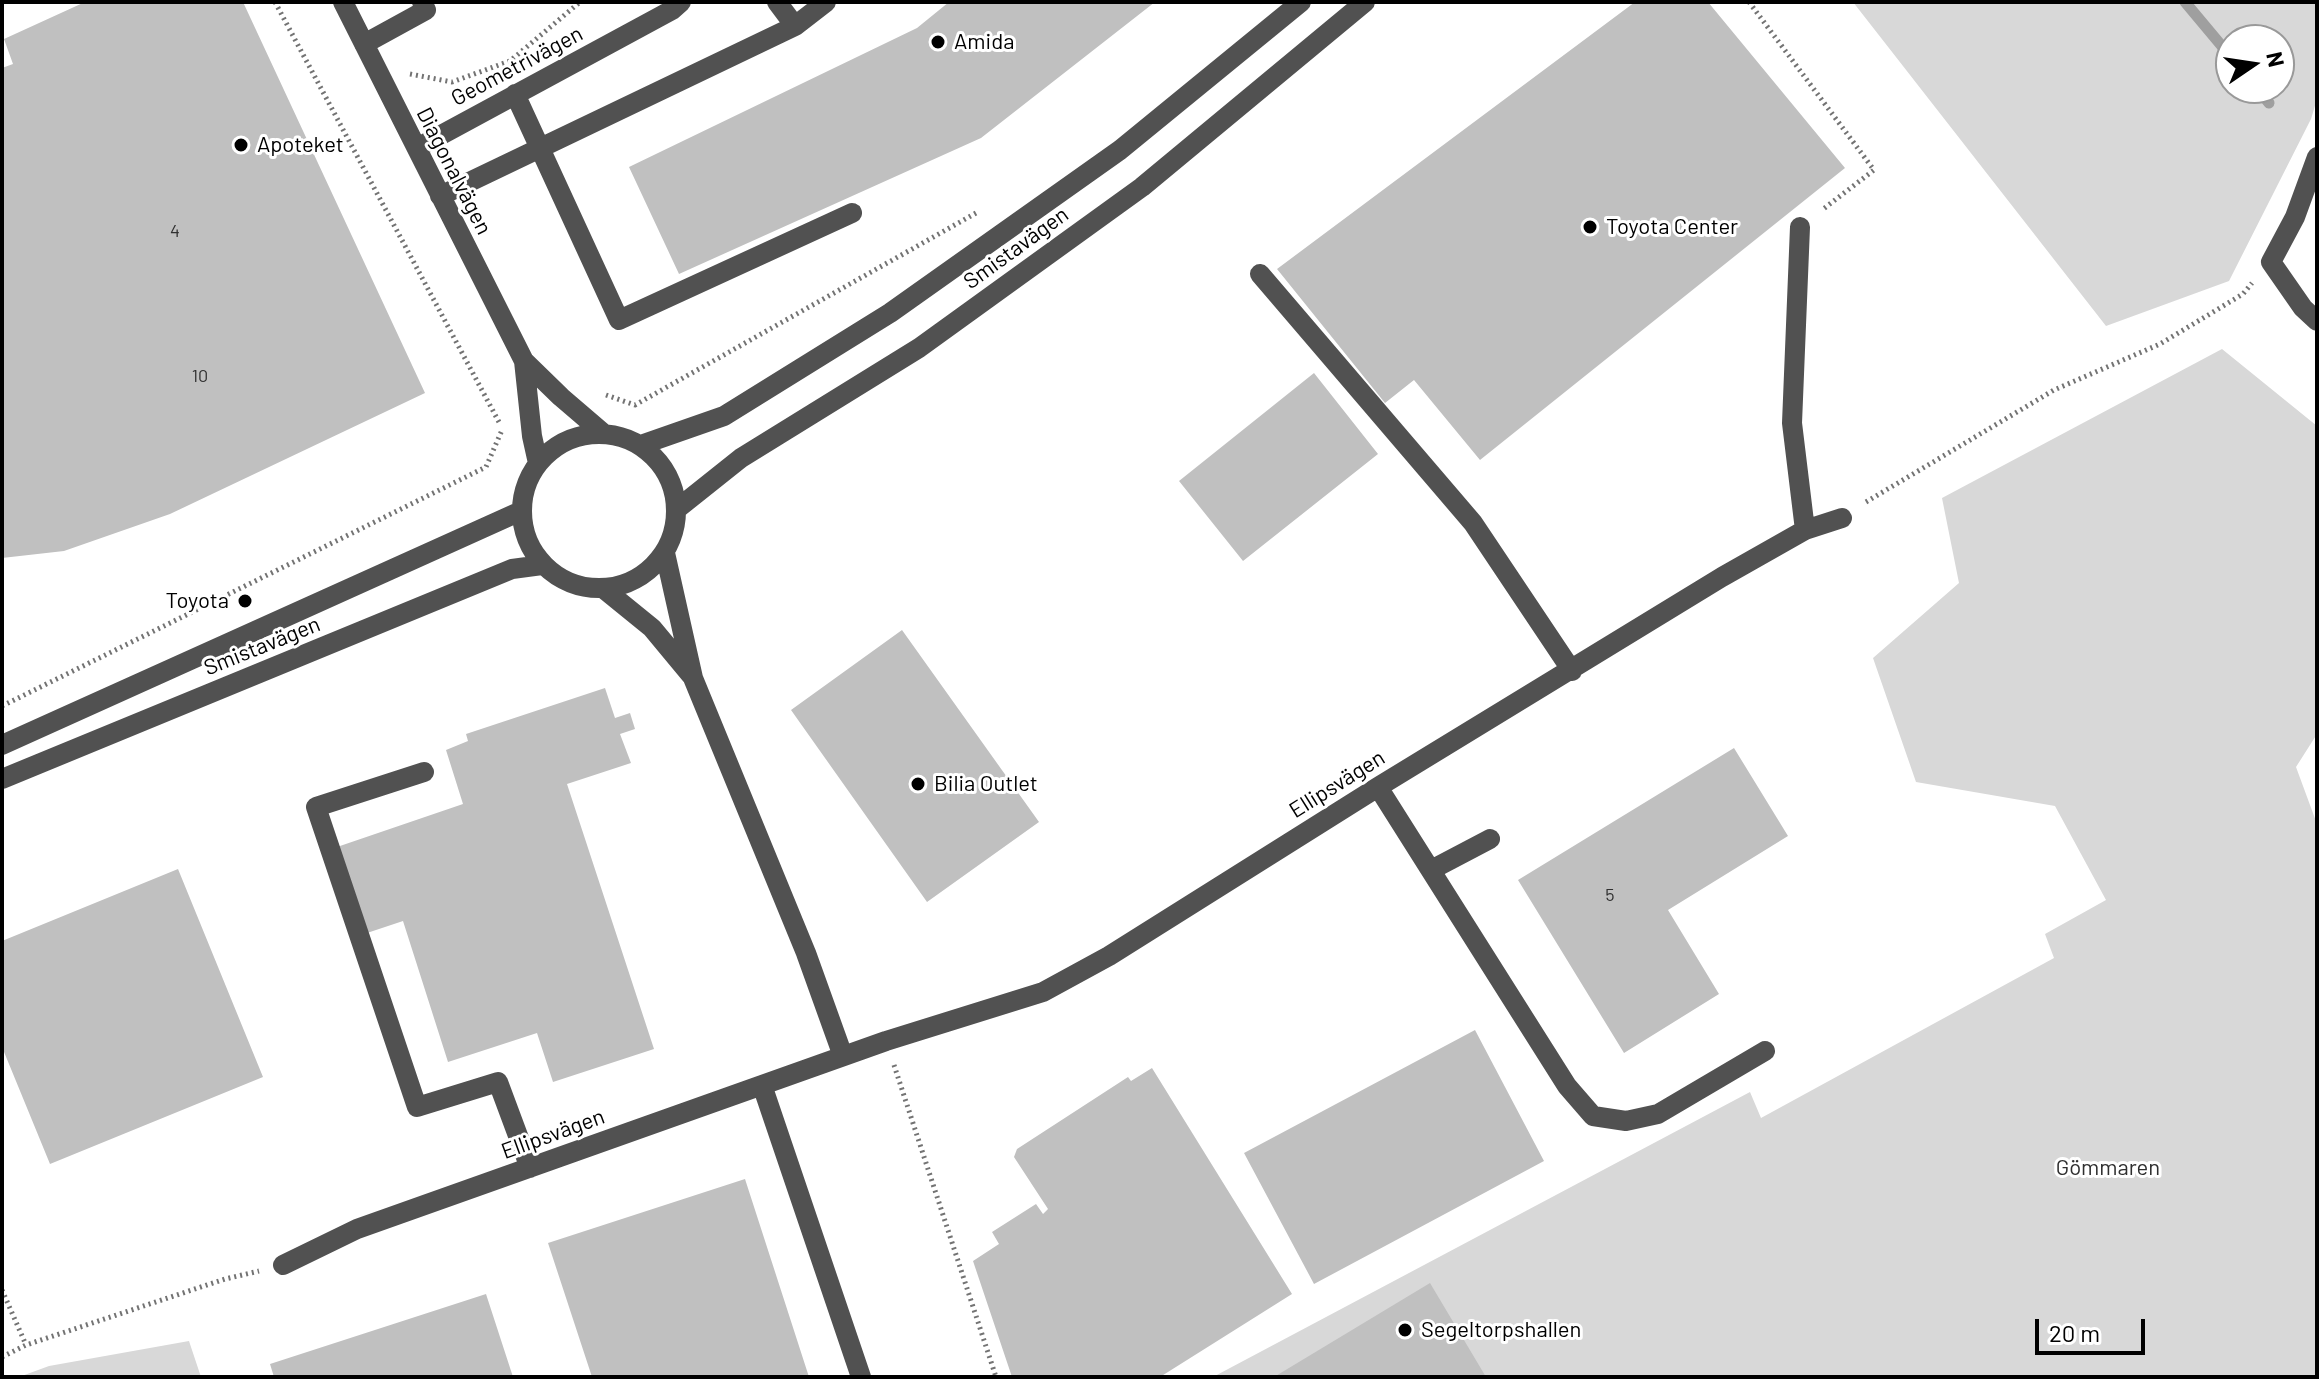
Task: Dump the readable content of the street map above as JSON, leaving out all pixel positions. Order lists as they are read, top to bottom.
{
  "streets": {
    "street": [
      "Geometrivägen",
      "Diagonalvägen",
      "Smistavägen",
      "Ellipsvägen"
    ]
  },
  "crossings": [
    ["Geometrivägen", "Diagonalvägen"],
    ["Diagonalvägen", "Smistavägen"]
  ],
  "parks": ["Gömmaren"],
  "places": [
    "Amida",
    "Apoteket",
    "Toyota Center",
    "Toyota",
    "Bilia Outlet",
    "Segeltorpshallen"
  ],
  "house_numbers": ["4", "10", "5"],
  "scale_bar": "20 m",
  "north": "right"
}
